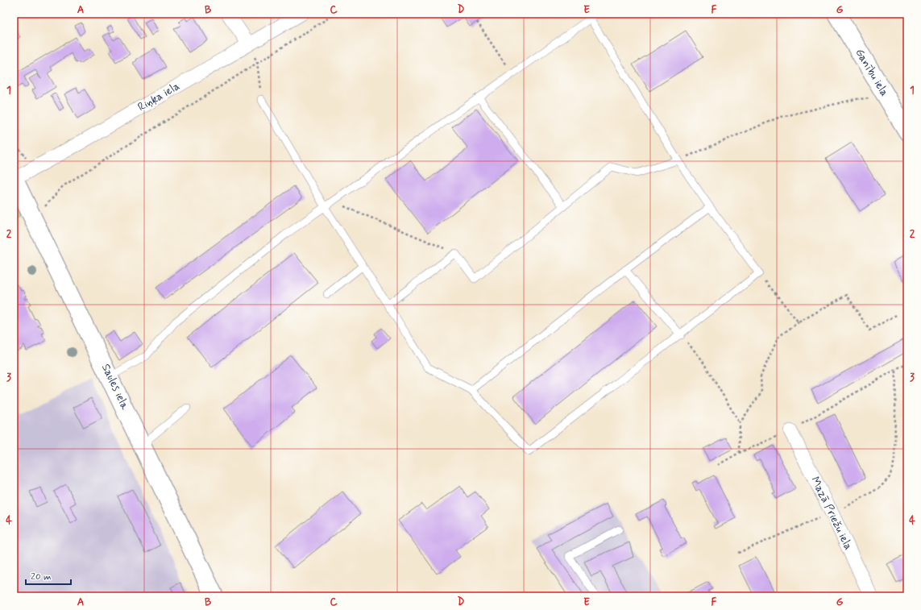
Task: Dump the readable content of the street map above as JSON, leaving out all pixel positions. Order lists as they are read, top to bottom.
{
  "streets": {
    "street": [
      "Ganību iela",
      "Riņķa iela",
      "Saules iela",
      "Mazā Priežu iela"
    ]
  },
  "crossings": [
    ["Riņķa iela", "Saules iela"]
  ],
  "scale_bar": "20 m",
  "grid": {
    "columns": [
      "A",
      "B",
      "C",
      "D",
      "E",
      "F",
      "G"
    ],
    "rows": [
      "1",
      "2",
      "3",
      "4"
    ]
  }
}
